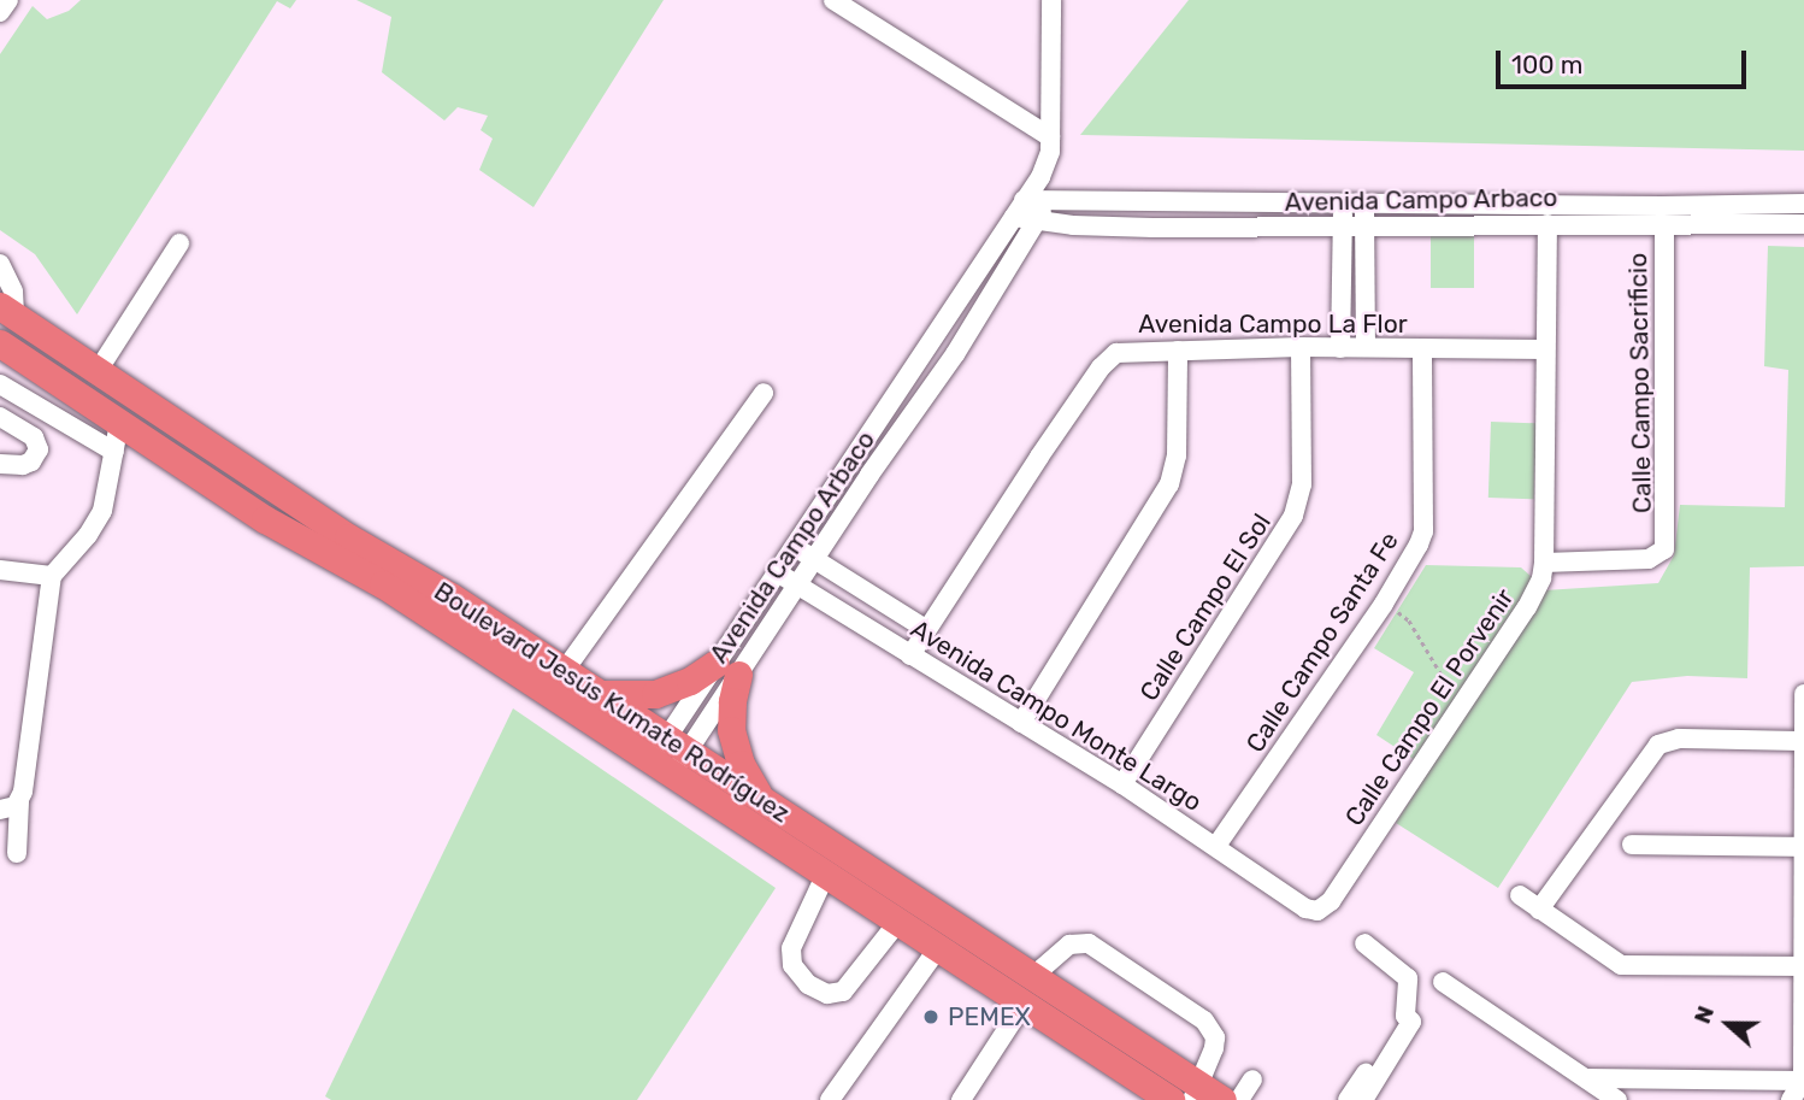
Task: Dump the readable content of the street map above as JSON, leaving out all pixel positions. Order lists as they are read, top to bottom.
{
  "streets": {
    "highway": ["Boulevard Jesús Kumate Rodríguez"],
    "street": [
      "Avenida Campo Arbaco",
      "Avenida Campo La Flor",
      "Calle Campo Sacrificio",
      "Calle Campo El Sol",
      "Calle Campo Santa Fe",
      "Calle Campo El Porvenir",
      "Avenida Campo Monte Largo"
    ]
  },
  "crossings": [
    ["Avenida Campo Arbaco", "Calle Campo Sacrificio"],
    ["Avenida Campo Arbaco", "Boulevard Jesús Kumate Rodríguez"],
    ["Avenida Campo Arbaco", "Calle Campo El Porvenir"],
    ["Avenida Campo Arbaco", "Avenida Campo Monte Largo"],
    ["Avenida Campo La Flor", "Calle Campo El Sol"],
    ["Avenida Campo La Flor", "Calle Campo Santa Fe"],
    ["Avenida Campo La Flor", "Calle Campo El Porvenir"],
    ["Avenida Campo La Flor", "Avenida Campo Monte Largo"],
    ["Calle Campo Sacrificio", "Calle Campo El Porvenir"],
    ["Calle Campo El Sol", "Avenida Campo Monte Largo"],
    ["Calle Campo Santa Fe", "Avenida Campo Monte Largo"],
    ["Calle Campo El Porvenir", "Avenida Campo Monte Largo"]
  ],
  "places": ["PEMEX"],
  "scale_bar": "100 m",
  "north": "left"
}
